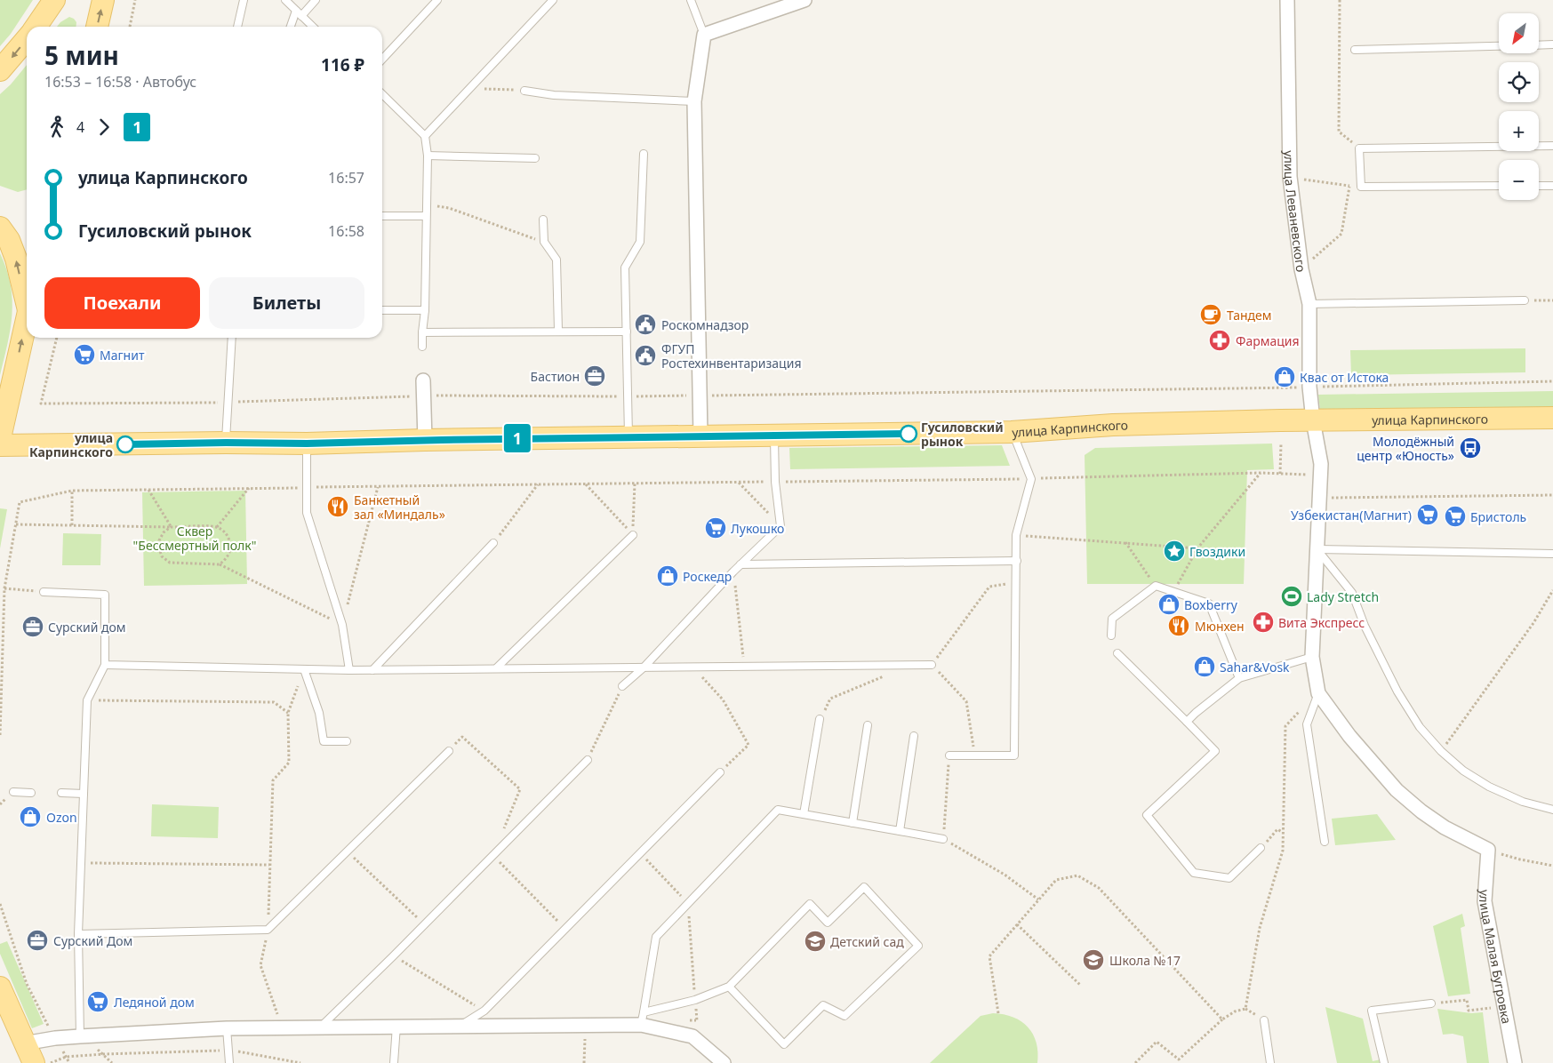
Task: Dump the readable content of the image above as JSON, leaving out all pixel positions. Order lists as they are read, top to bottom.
{
  "streets": {
    "main road": ["улица Карпинского"],
    "street": ["улица Леваневского", "улица Малая Бугровка"]
  },
  "crossings": [
    ["улица Леваневского", "улица Карпинского"]
  ],
  "parks": ["Сквер \"Бессмертный полк\""],
  "places": {
    "cafe": ["Тандем"],
    "public building": ["Роскомнадзор", "ФГУП Ростехинвентаризация"],
    "pharmacy": ["Фармация", "Вита Экспресс"],
    "supermarket": [
      "Магнит",
      "Узбекистан(Магнит)",
      "Бристоль",
      "Лукошко",
      "Ледяной дом"
    ],
    "office": ["Бастион", "Сурский дом", "Сурский Дом"],
    "shop": [
      "Квас от Истока",
      "Роскедр",
      "Boxberry",
      "Sahar&Vosk",
      "Ozon"
    ],
    "other": ["Гусиловский рынок", "улица Карпинского"],
    "bus stop": ["Молодёжный центр «Юность»"],
    "restaurant": ["Банкетный зал «Миндаль»", "Мюнхен"],
    "place": ["Гвоздики"],
    "sports": ["Lady Stretch"],
    "school or university": ["Детский сад", "Школа №17"]
  },
  "lines": ["bus line 1"],
  "north": "bottom left",
  "page": {
    "on_map": "1",
    "map_buttons": ["+", "−"],
    "heading": ["5 мин", "16:53 – 16:58 · Автобус", "116 ₽"],
    "legs": ["4", "1"],
    "list": [
      {
        "name": "улица Карпинского",
        "value": "16:57"
      },
      {
        "name": "Гусиловский рынок",
        "value": "16:58"
      }
    ],
    "buttons": ["Поехали", "Билеты"]
  }
}
